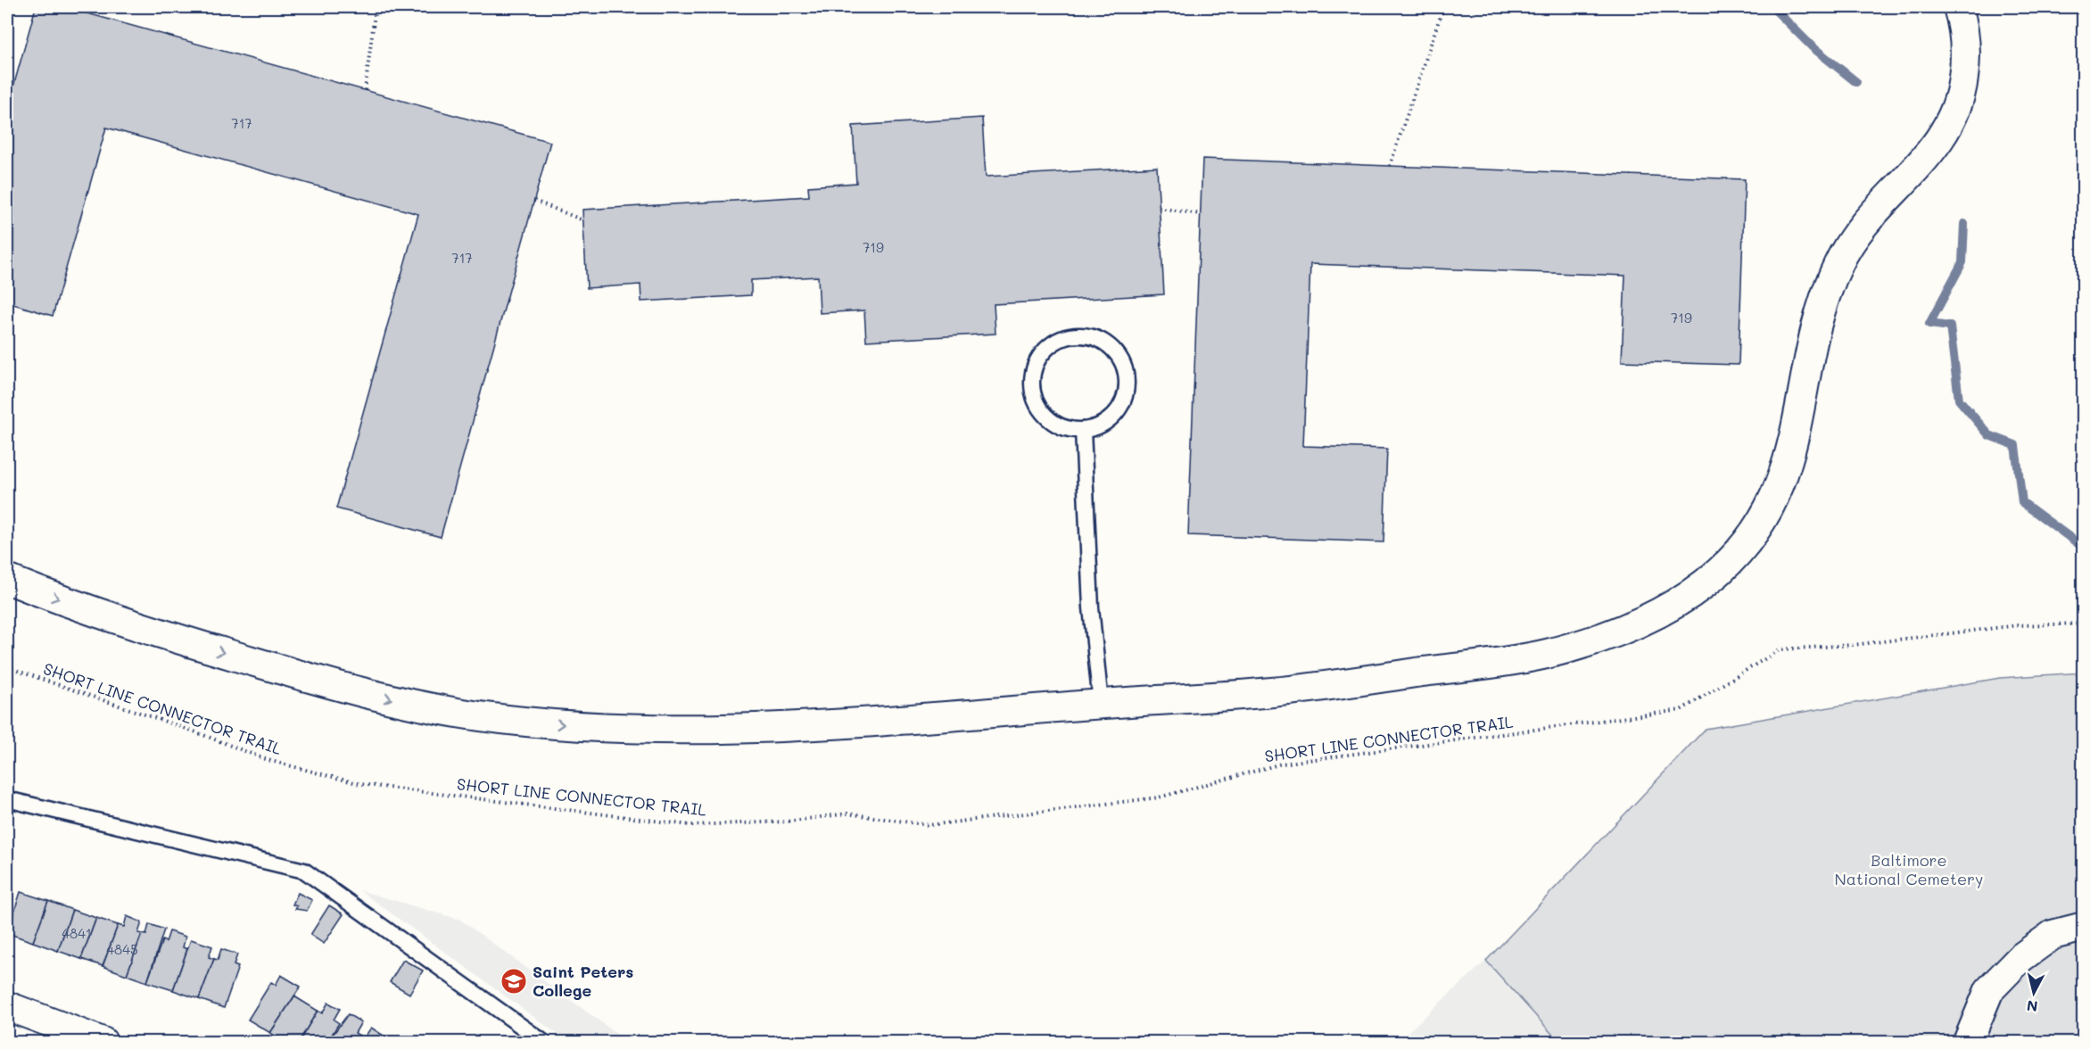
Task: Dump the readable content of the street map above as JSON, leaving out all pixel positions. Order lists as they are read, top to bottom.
{
  "streets": {
    "path": ["SHORT LINE CONNECTOR TRAIL"]
  },
  "parks": ["Baltimore National Cemetery"],
  "places": {
    "school or university": ["Saint Peters College"]
  },
  "house_numbers": [
    "717",
    "719",
    "717",
    "719",
    "4841",
    "4845"
  ],
  "north": "bottom"
}
